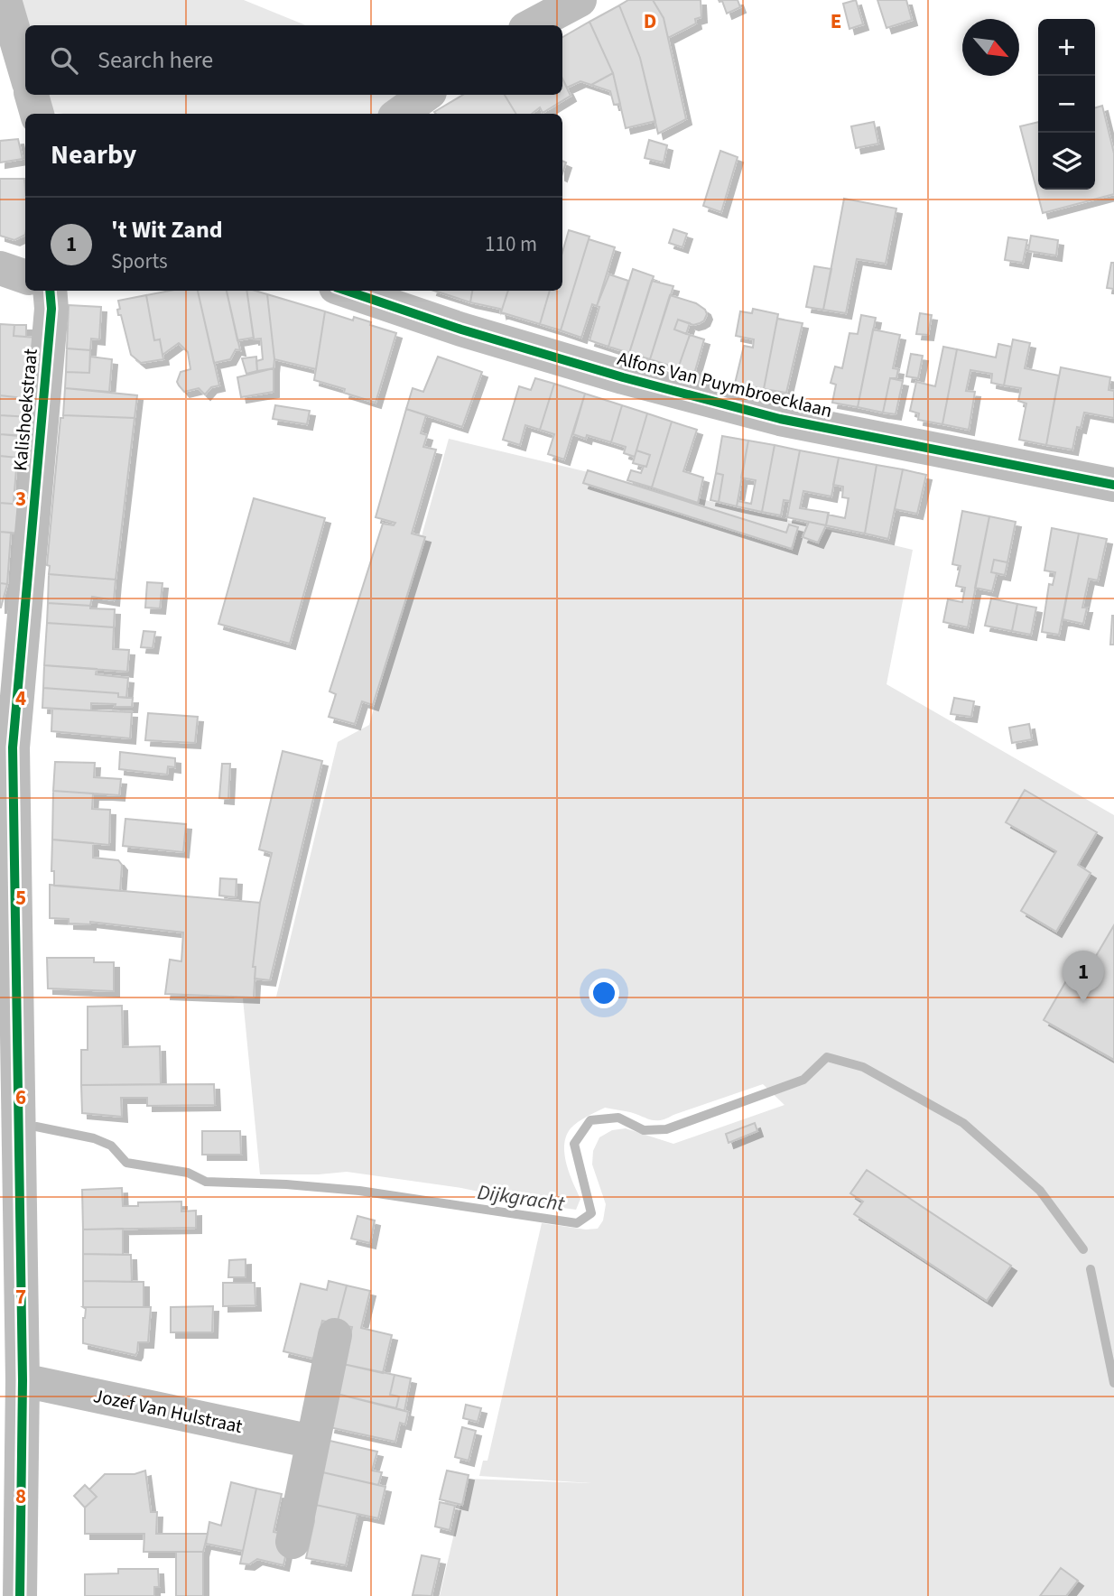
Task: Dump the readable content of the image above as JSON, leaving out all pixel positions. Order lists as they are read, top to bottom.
{
  "streets": {
    "street": ["Alfons Van Puymbroecklaan", "Kalishoekstraat", "Jozef Van Hulstraat"]
  },
  "crossings": [
    ["Kalishoekstraat", "Jozef Van Hulstraat"]
  ],
  "water": ["Dijkgracht"],
  "north": "bottom right",
  "page": {
    "map_buttons": ["+", "−"],
    "search": "Search here",
    "heading": "Nearby",
    "list": [
      {
        "mark": "1",
        "name": "'t Wit Zand",
        "note": "Sports",
        "value": "110 m"
      }
    ],
    "pins": "1"
  },
  "grid": {
    "columns": ["D", "E"],
    "rows": [
      "3",
      "4",
      "5",
      "6",
      "7",
      "8"
    ]
  }
}
